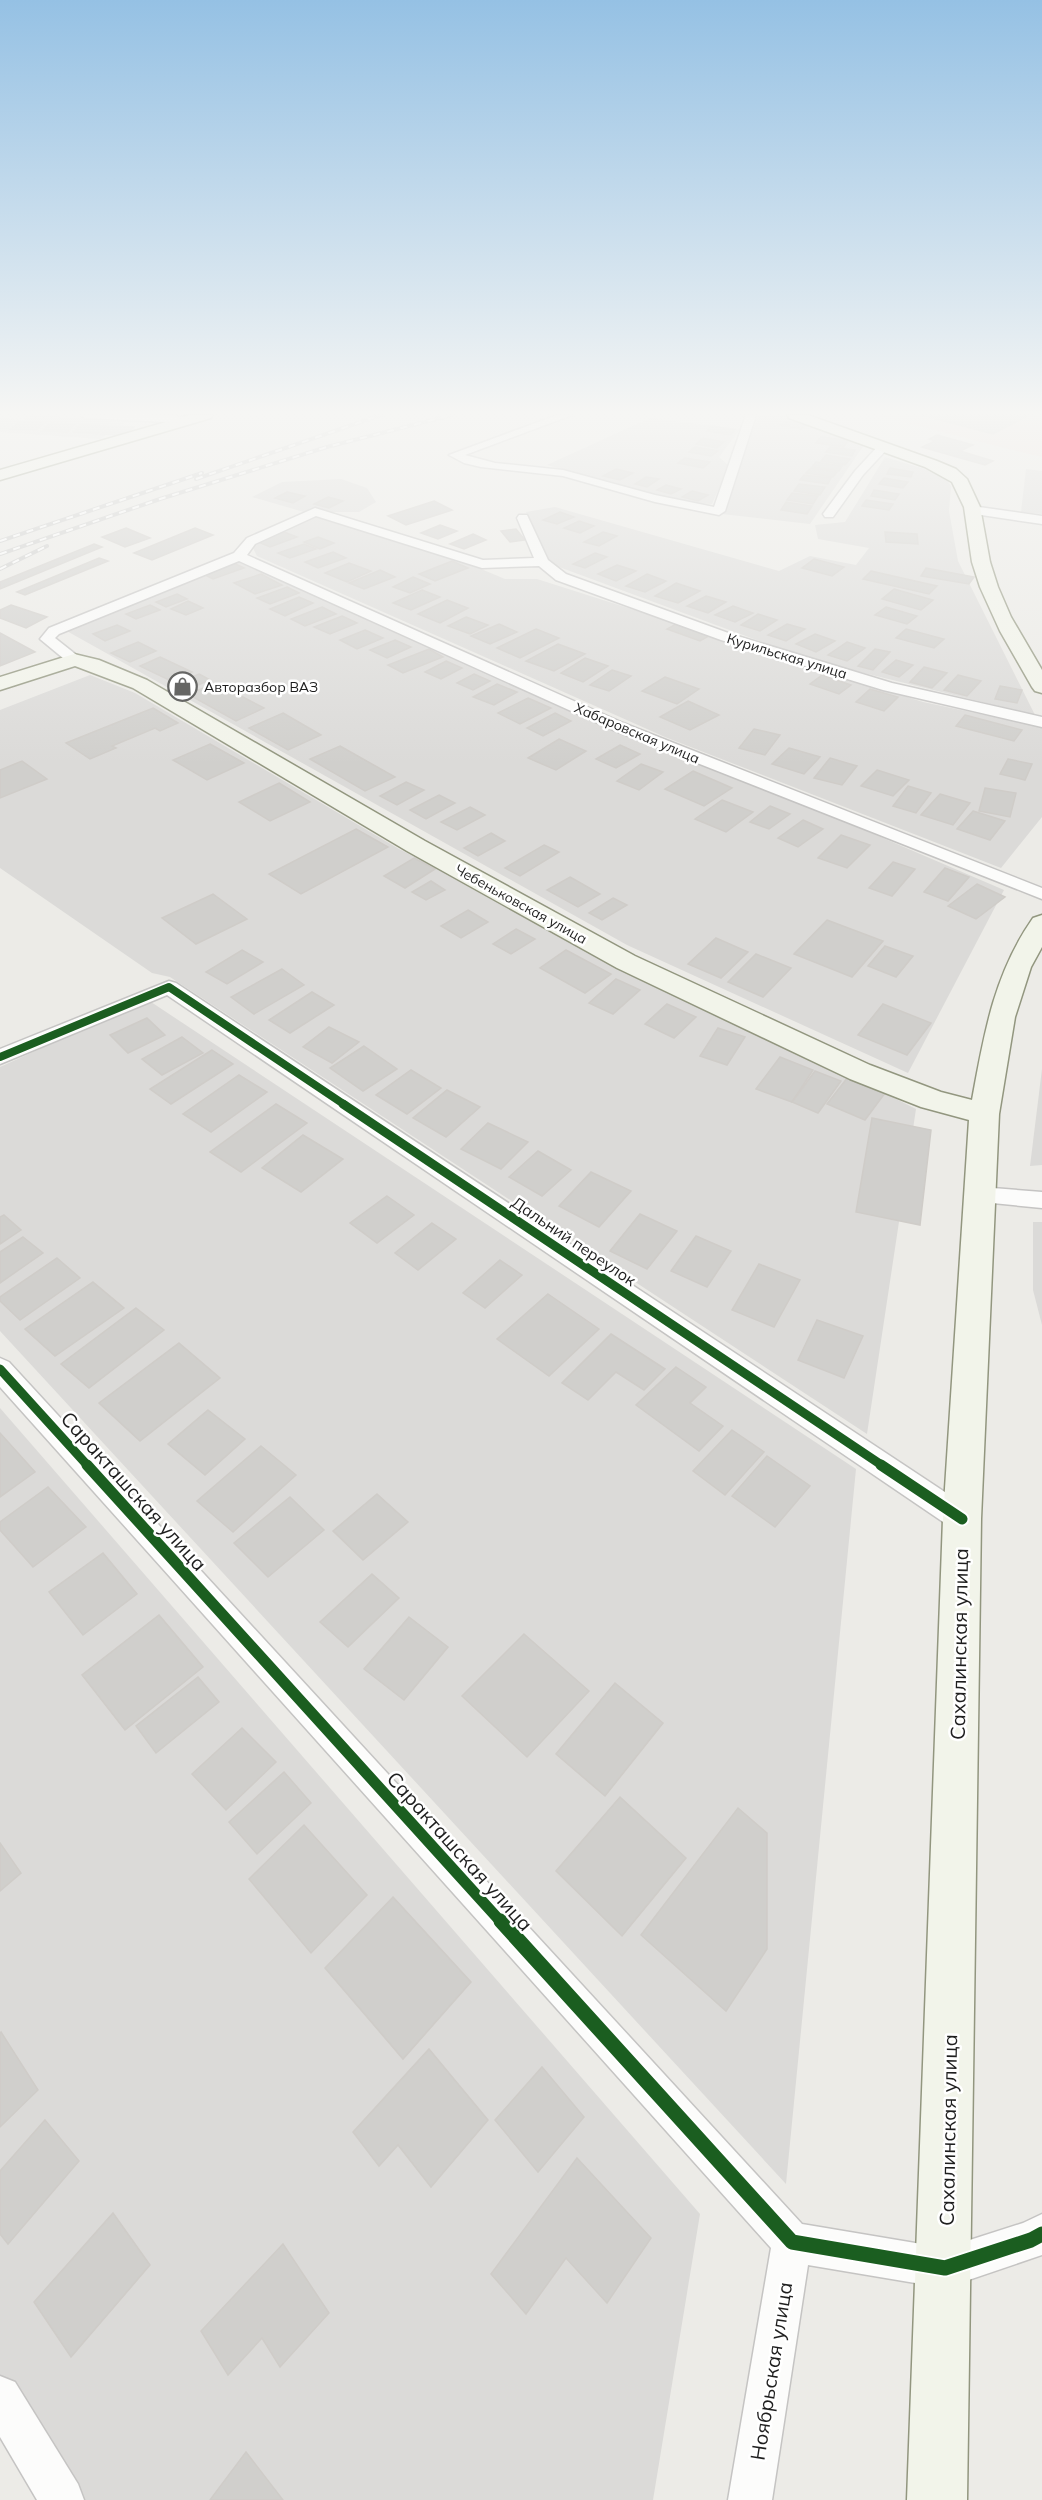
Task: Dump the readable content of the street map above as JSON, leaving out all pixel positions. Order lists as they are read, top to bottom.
{
  "streets": {
    "street": [
      "Курильская улица",
      "Хабаровская улица",
      "Чебеньковская улица",
      "Дальний переулок",
      "Саракташская улица",
      "Сахалинская улица",
      "Ноябрьская улица"
    ]
  },
  "crossings": [
    ["Чебеньковская улица", "Сахалинская улица"],
    ["Дальний переулок", "Сахалинская улица"],
    ["Саракташская улица", "Ноябрьская улица"]
  ],
  "places": {
    "shop": ["Авторазбор ВАЗ"]
  }
}
